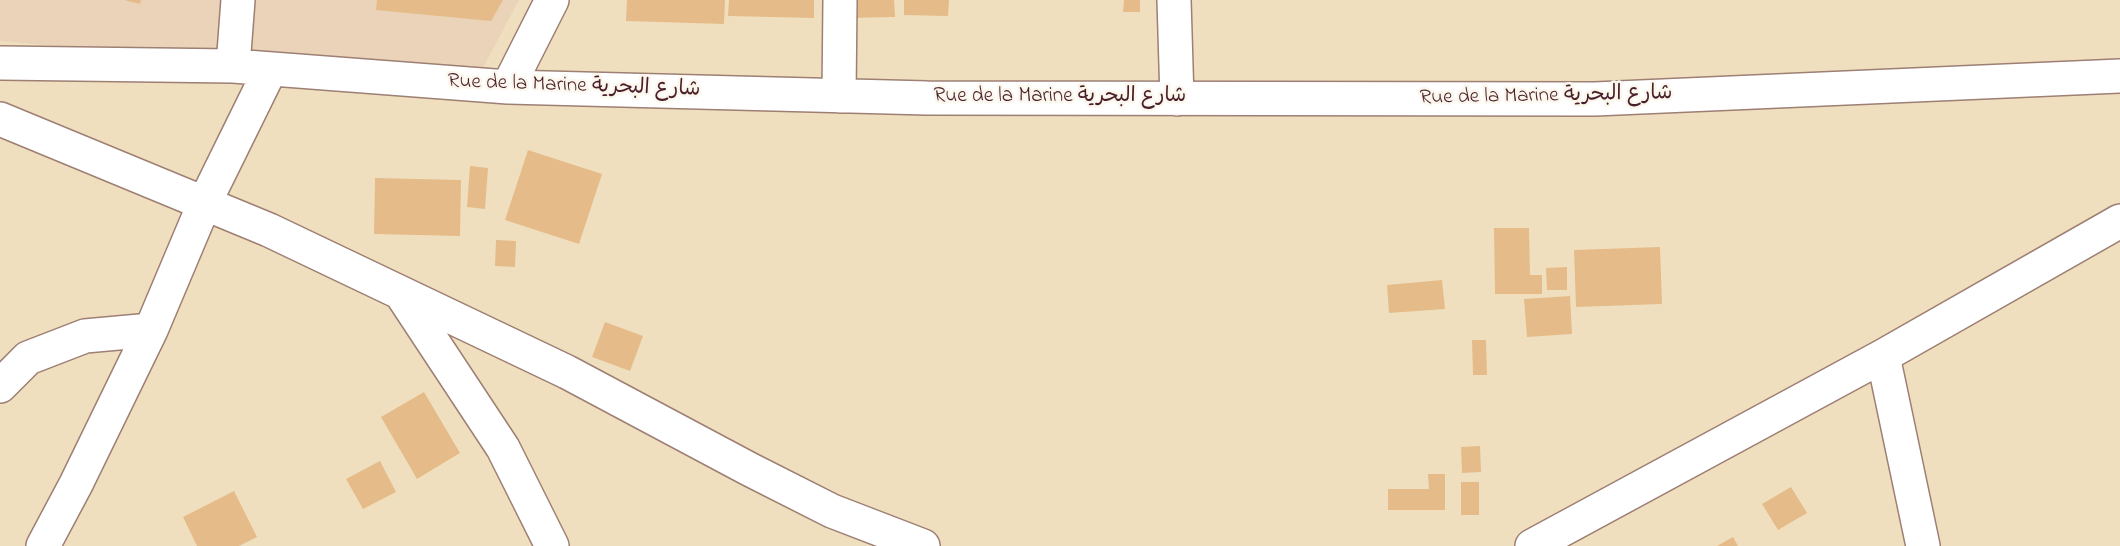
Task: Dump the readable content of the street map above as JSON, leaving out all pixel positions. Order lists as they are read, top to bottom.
{
  "streets": {
    "street": ["Rue de la Marine شارع البحرية"]
  }
}
